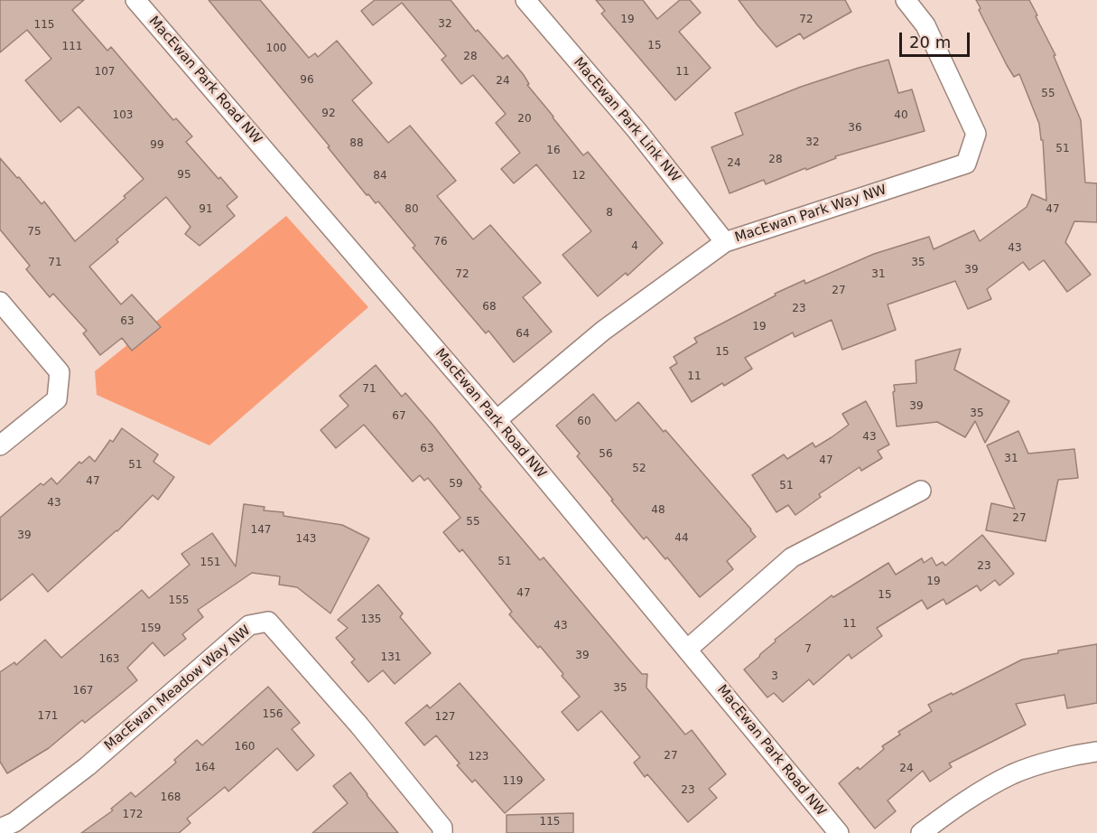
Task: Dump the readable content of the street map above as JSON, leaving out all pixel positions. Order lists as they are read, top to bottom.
{
  "streets": {
    "street": [
      "MacEwan Park Road NW",
      "MacEwan Park Link NW",
      "MacEwan Park Way NW",
      "MacEwan Meadow Way NW"
    ]
  },
  "crossings": [
    ["MacEwan Park Road NW", "MacEwan Park Way NW"],
    ["MacEwan Park Link NW", "MacEwan Park Way NW"]
  ],
  "house_numbers": [
    "19",
    "72",
    "32",
    "115",
    "15",
    "111",
    "100",
    "28",
    "107",
    "11",
    "96",
    "24",
    "55",
    "92",
    "103",
    "40",
    "20",
    "36",
    "32",
    "88",
    "99",
    "51",
    "16",
    "28",
    "24",
    "95",
    "84",
    "12",
    "91",
    "80",
    "47",
    "8",
    "75",
    "76",
    "4",
    "43",
    "71",
    "35",
    "39",
    "72",
    "31",
    "27",
    "68",
    "23",
    "63",
    "19",
    "64",
    "15",
    "11",
    "71",
    "39",
    "35",
    "67",
    "60",
    "43",
    "63",
    "56",
    "31",
    "47",
    "51",
    "52",
    "47",
    "59",
    "51",
    "43",
    "48",
    "27",
    "55",
    "147",
    "39",
    "44",
    "143",
    "51",
    "151",
    "23",
    "19",
    "47",
    "15",
    "155",
    "135",
    "11",
    "43",
    "159",
    "7",
    "39",
    "131",
    "163",
    "3",
    "35",
    "167",
    "156",
    "171",
    "127",
    "160",
    "27",
    "123",
    "164",
    "24",
    "119",
    "23",
    "168",
    "172",
    "115"
  ],
  "scale_bar": "20 m"
}
